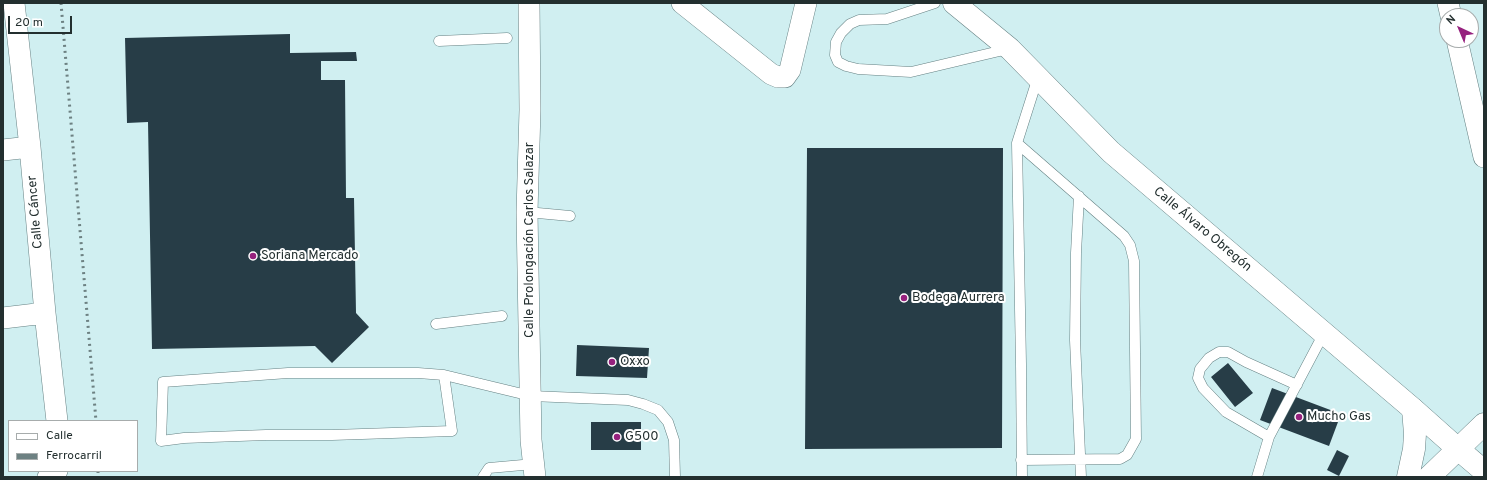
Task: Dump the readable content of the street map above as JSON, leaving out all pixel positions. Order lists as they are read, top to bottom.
{
  "streets": {
    "street": ["Calle Cáncer", "Calle Álvaro Obregón", "Calle Prolongación Carlos Salazar"]
  },
  "places": [
    "Soriana Mercado",
    "Bodega Aurrera",
    "Oxxo",
    "Mucho Gas",
    "G500"
  ],
  "legend": ["Calle", "Ferrocarril"],
  "scale_bar": "20 m",
  "north": "top left"
}
